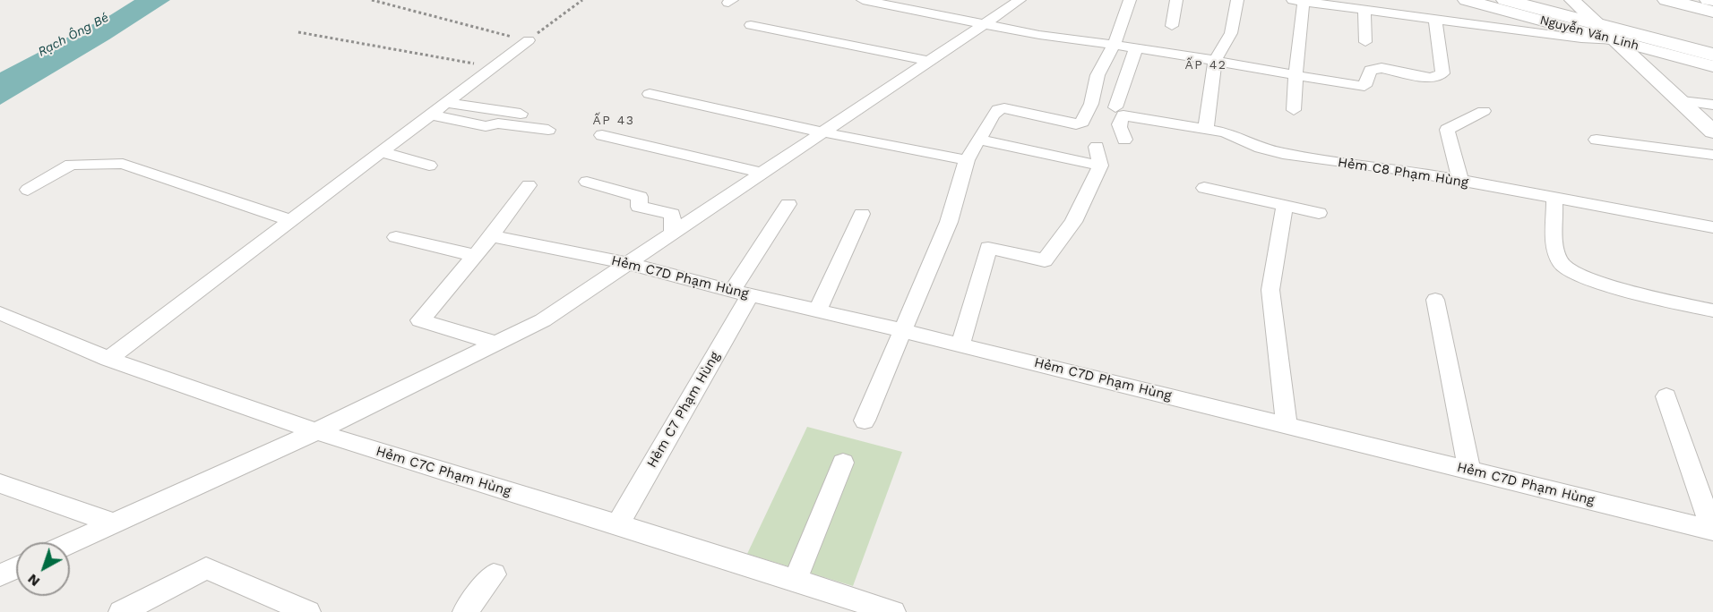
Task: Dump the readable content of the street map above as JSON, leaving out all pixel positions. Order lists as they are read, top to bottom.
{
  "streets": {
    "highway": ["Nguyễn Văn Linh"],
    "street": [
      "Hẻm C8 Phạm Hùng",
      "Hẻm C7D Phạm Hùng",
      "Hẻm C7 Phạm Hùng",
      "Hẻm C7C Phạm Hùng"
    ]
  },
  "crossings": [
    ["Hẻm C7D Phạm Hùng", "Hẻm C7 Phạm Hùng"],
    ["Hẻm C7 Phạm Hùng", "Hẻm C7C Phạm Hùng"]
  ],
  "districts": ["ẤP 42", "ẤP 43"],
  "water": ["Rạch Ông Bé"],
  "north": "bottom left"
}
